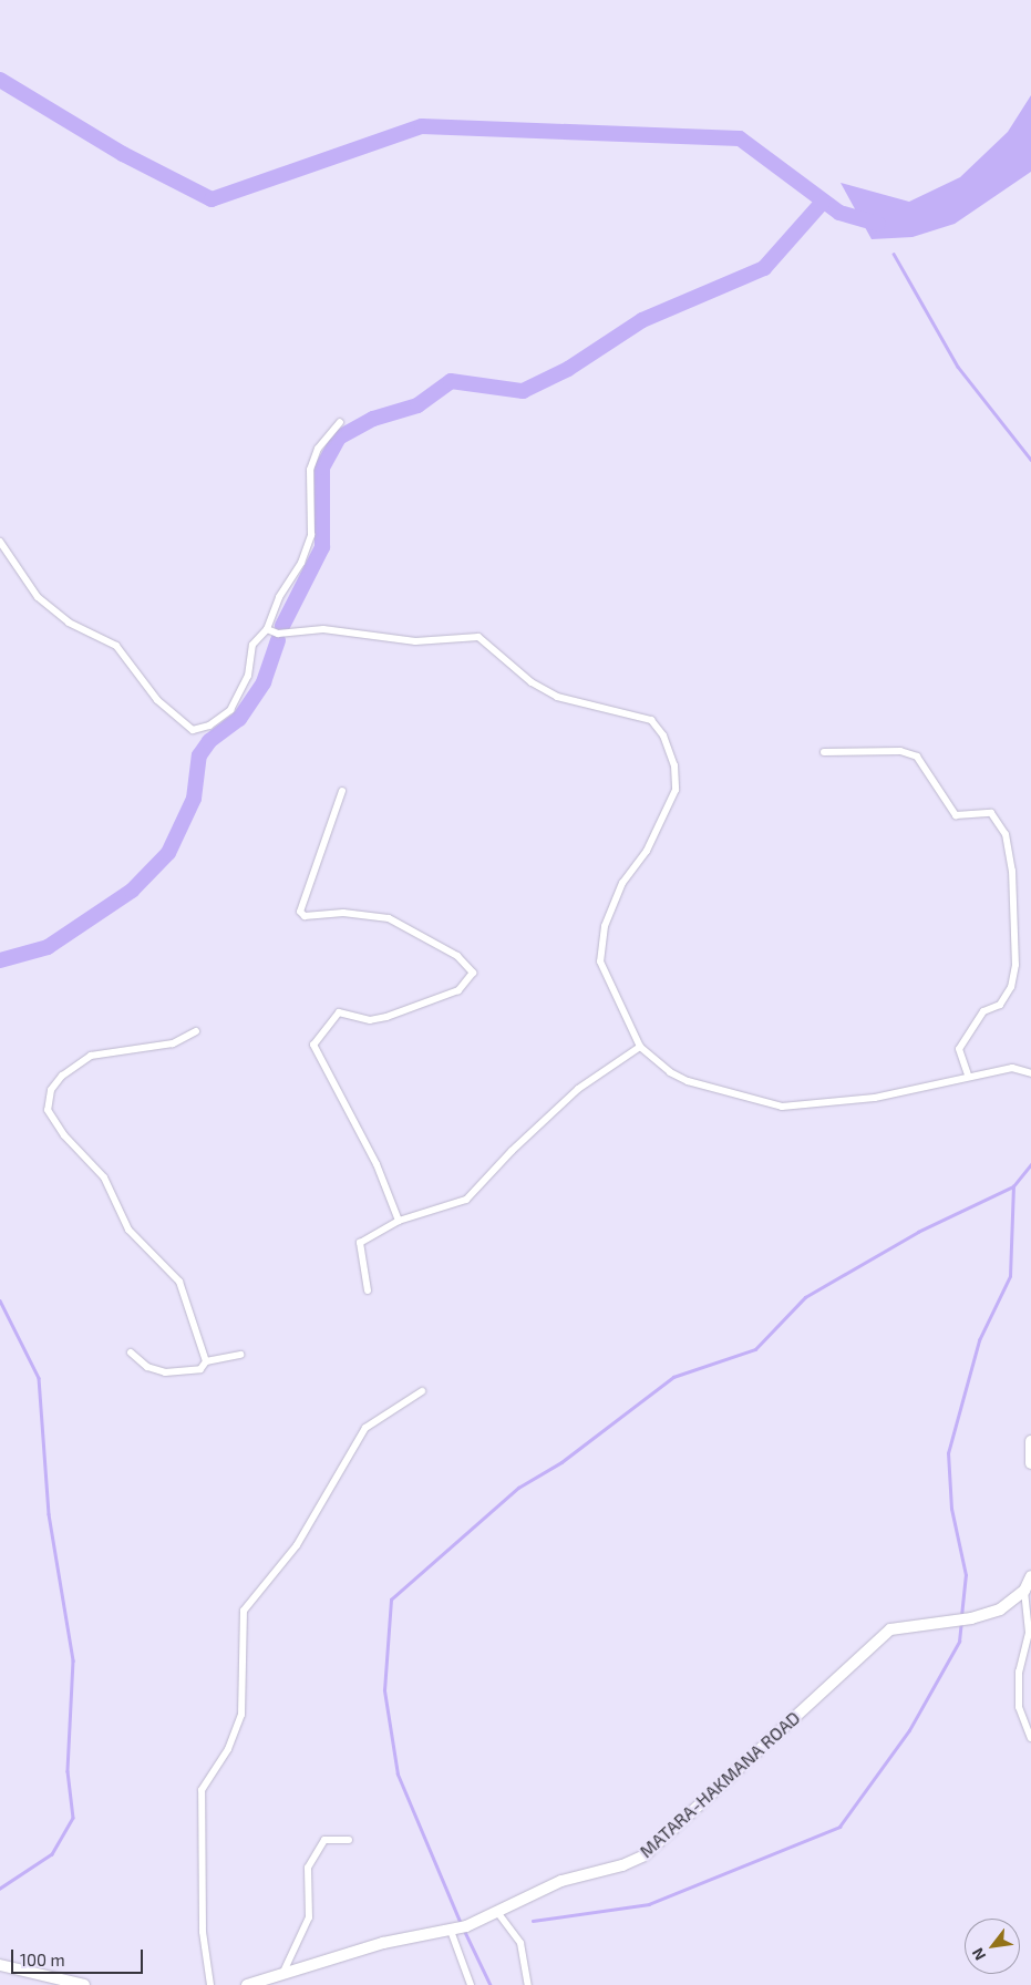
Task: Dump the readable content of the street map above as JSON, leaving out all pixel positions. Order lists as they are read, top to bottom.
{
  "streets": {
    "main road": ["MATARA-HAKMANA ROAD"]
  },
  "scale_bar": "100 m",
  "north": "bottom left"
}
